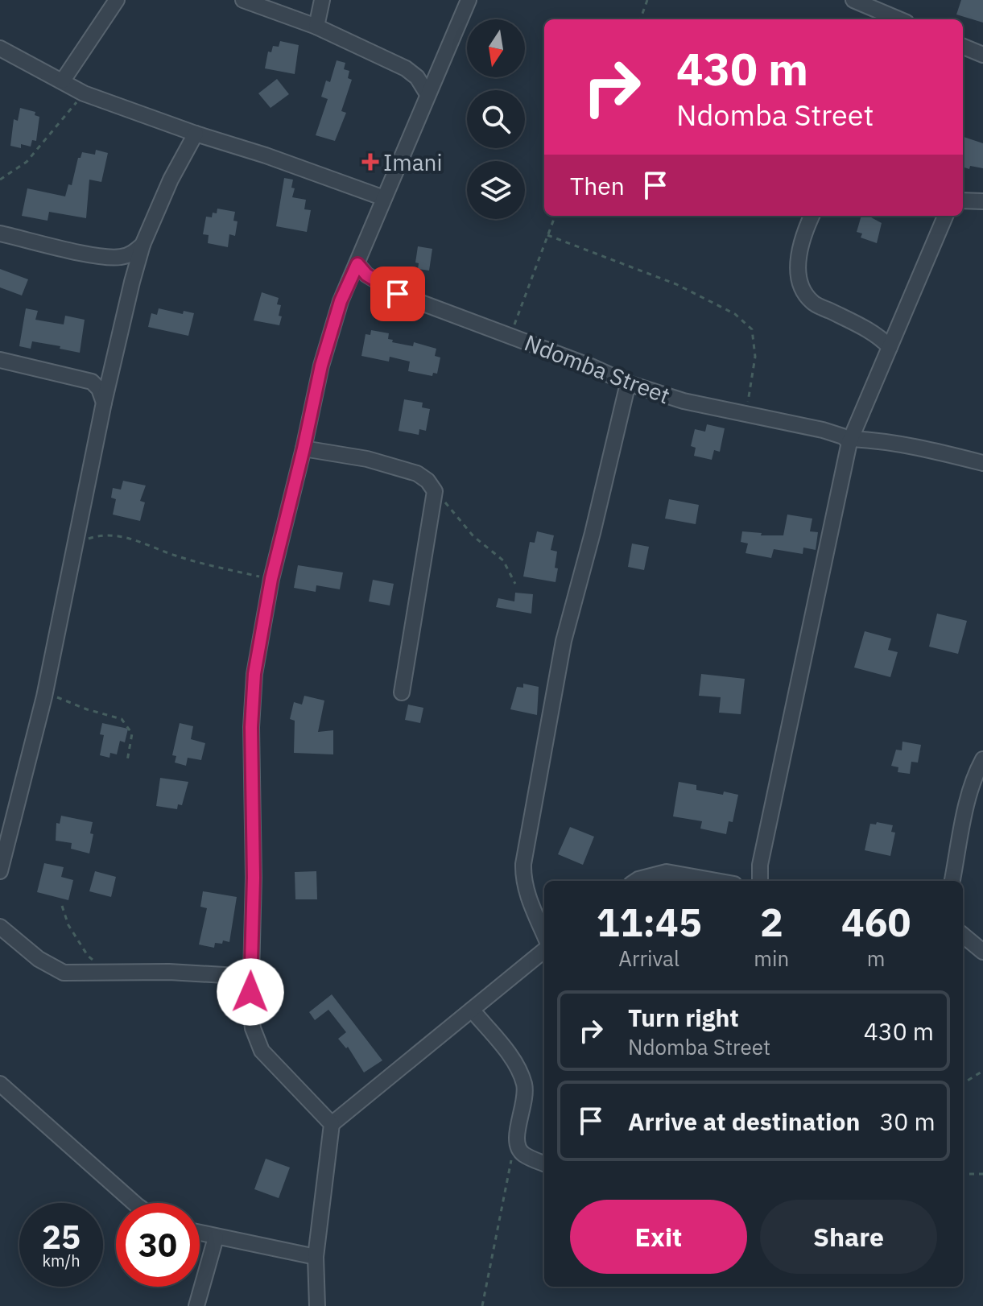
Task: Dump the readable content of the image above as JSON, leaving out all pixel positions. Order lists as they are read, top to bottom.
{
  "streets": {
    "street": ["Ndomba Street"]
  },
  "places": {
    "health": ["Imani"]
  },
  "north": "bottom",
  "page": {
    "turn": ["430 m", "Ndomba Street"],
    "then": "Then",
    "eta": [
      "11:45",
      "Arrival",
      "2",
      "min",
      "460",
      "m"
    ],
    "list": [
      {
        "name": "Turn right",
        "note": "Ndomba Street",
        "value": "430 m"
      },
      {
        "name": "Arrive at destination",
        "value": "30 m"
      }
    ],
    "buttons": ["Exit", "Share"],
    "speed": "25 km/h",
    "limit": "30"
  }
}
